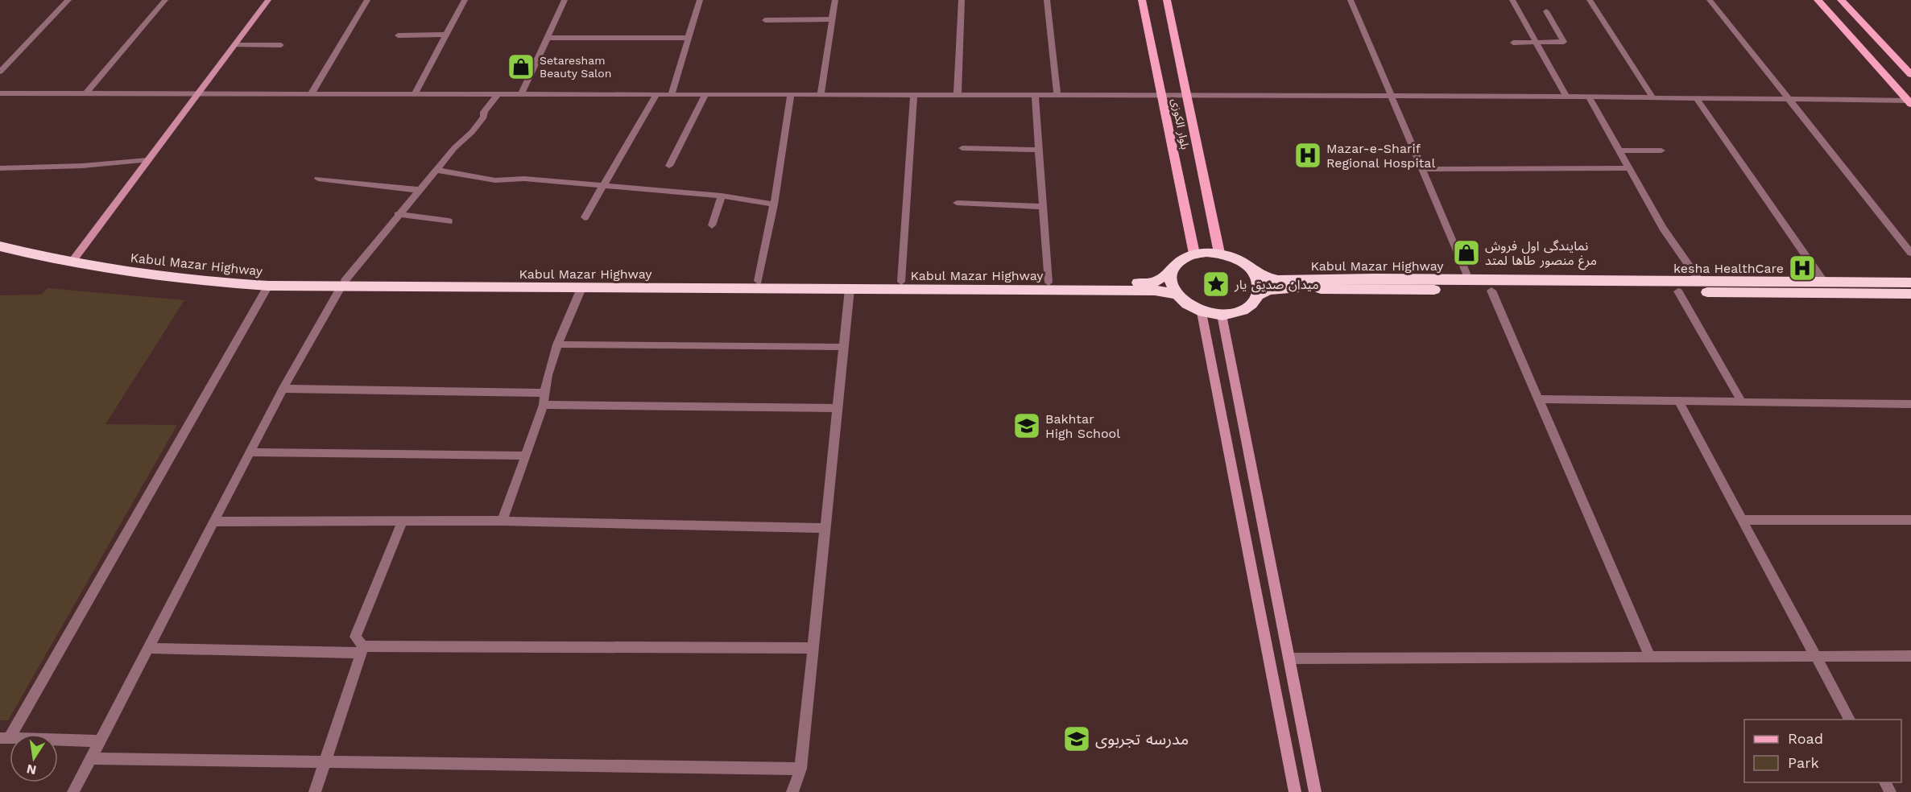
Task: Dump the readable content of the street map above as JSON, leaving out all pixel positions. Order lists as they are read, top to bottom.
{
  "streets": {
    "highway": ["Kabul Mazar Highway"],
    "main road": ["بلوار الکوزی"]
  },
  "crossings": [
    ["بلوار الکوزی", "Kabul Mazar Highway"]
  ],
  "places": {
    "shop": ["Setaresham Beauty Salon", "نمایندگی اول فروش مرغ منصور طاها لمتد"],
    "hospital": ["Mazar-e-Sharif Regional Hospital", "kesha HealthCare"],
    "place": ["میدان صدیق یار"],
    "school or university": ["Bakhtar High School", "مدرسه تجربوى"]
  },
  "legend": ["Road", "Park"],
  "north": "bottom"
}
